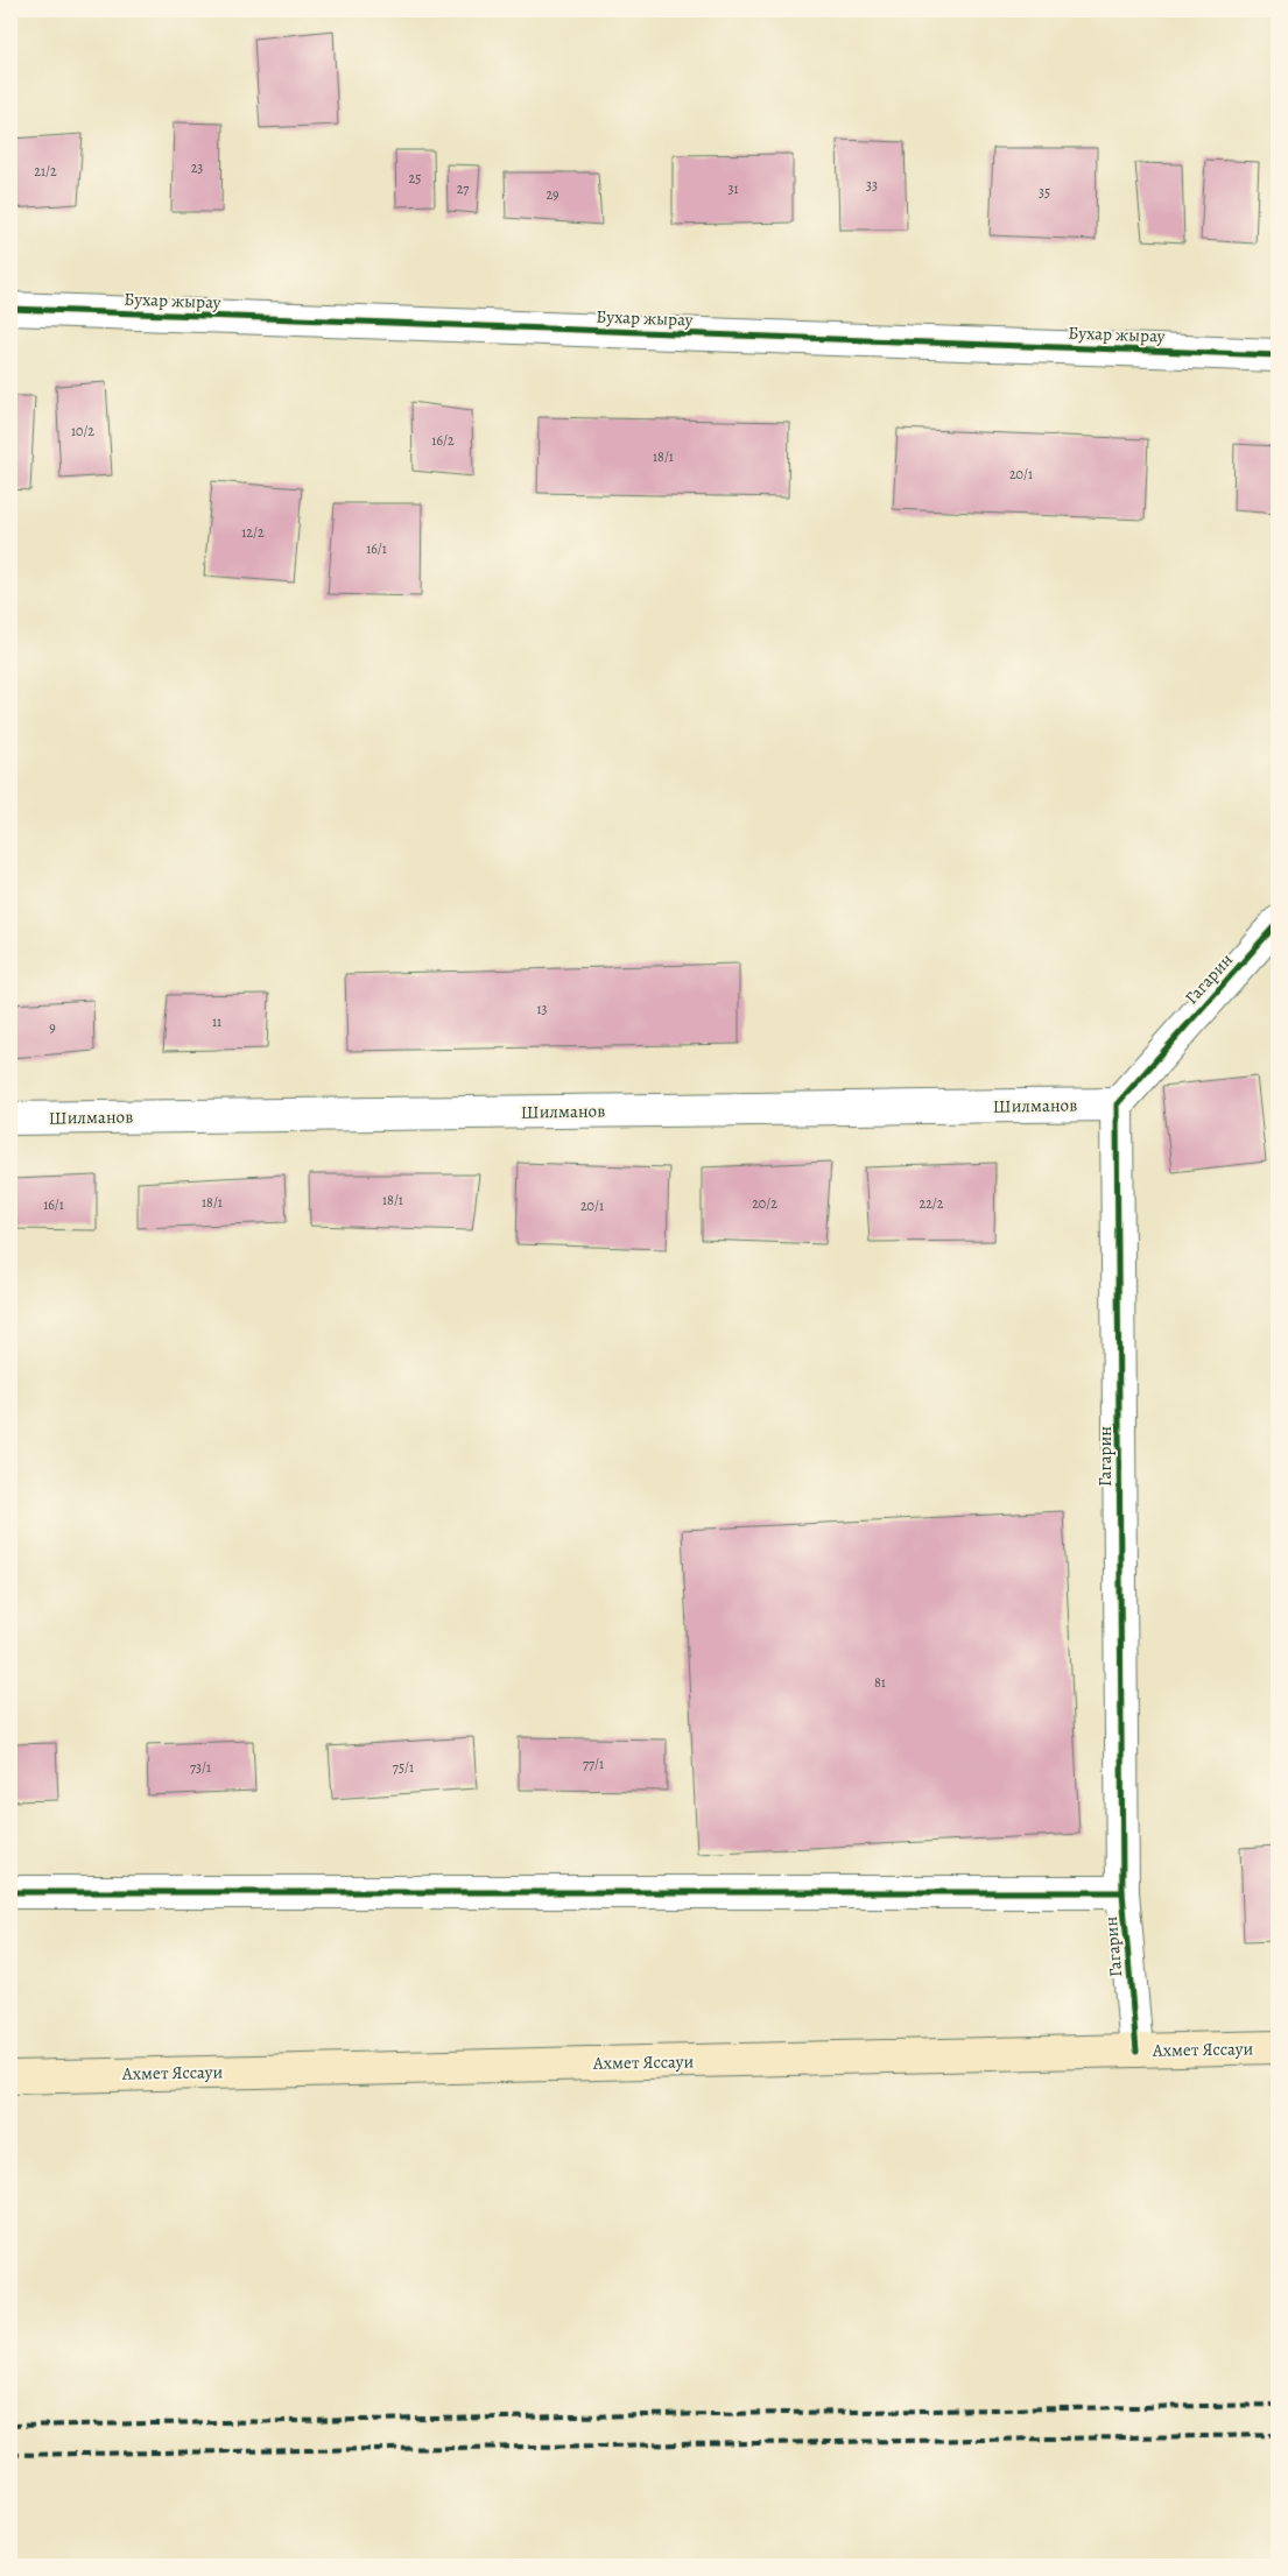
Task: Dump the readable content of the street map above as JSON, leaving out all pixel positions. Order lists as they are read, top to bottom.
{
  "streets": {
    "main road": ["Ахмет Яссауи"],
    "street": ["Бухар жырау", "Гагарин", "Шилманов"]
  },
  "crossings": [
    ["Гагарин", "Шилманов"],
    ["Гагарин", "Ахмет Яссауи"]
  ],
  "house_numbers": [
    "23",
    "21/2",
    "25",
    "33",
    "27",
    "31",
    "35",
    "29",
    "10/2",
    "16/2",
    "18/1",
    "20/1",
    "12/2",
    "16/1",
    "13",
    "11",
    "9",
    "18/1",
    "18/1",
    "20/2",
    "22/2",
    "16/1",
    "20/1",
    "81",
    "77/1",
    "73/1",
    "75/1"
  ]
}
